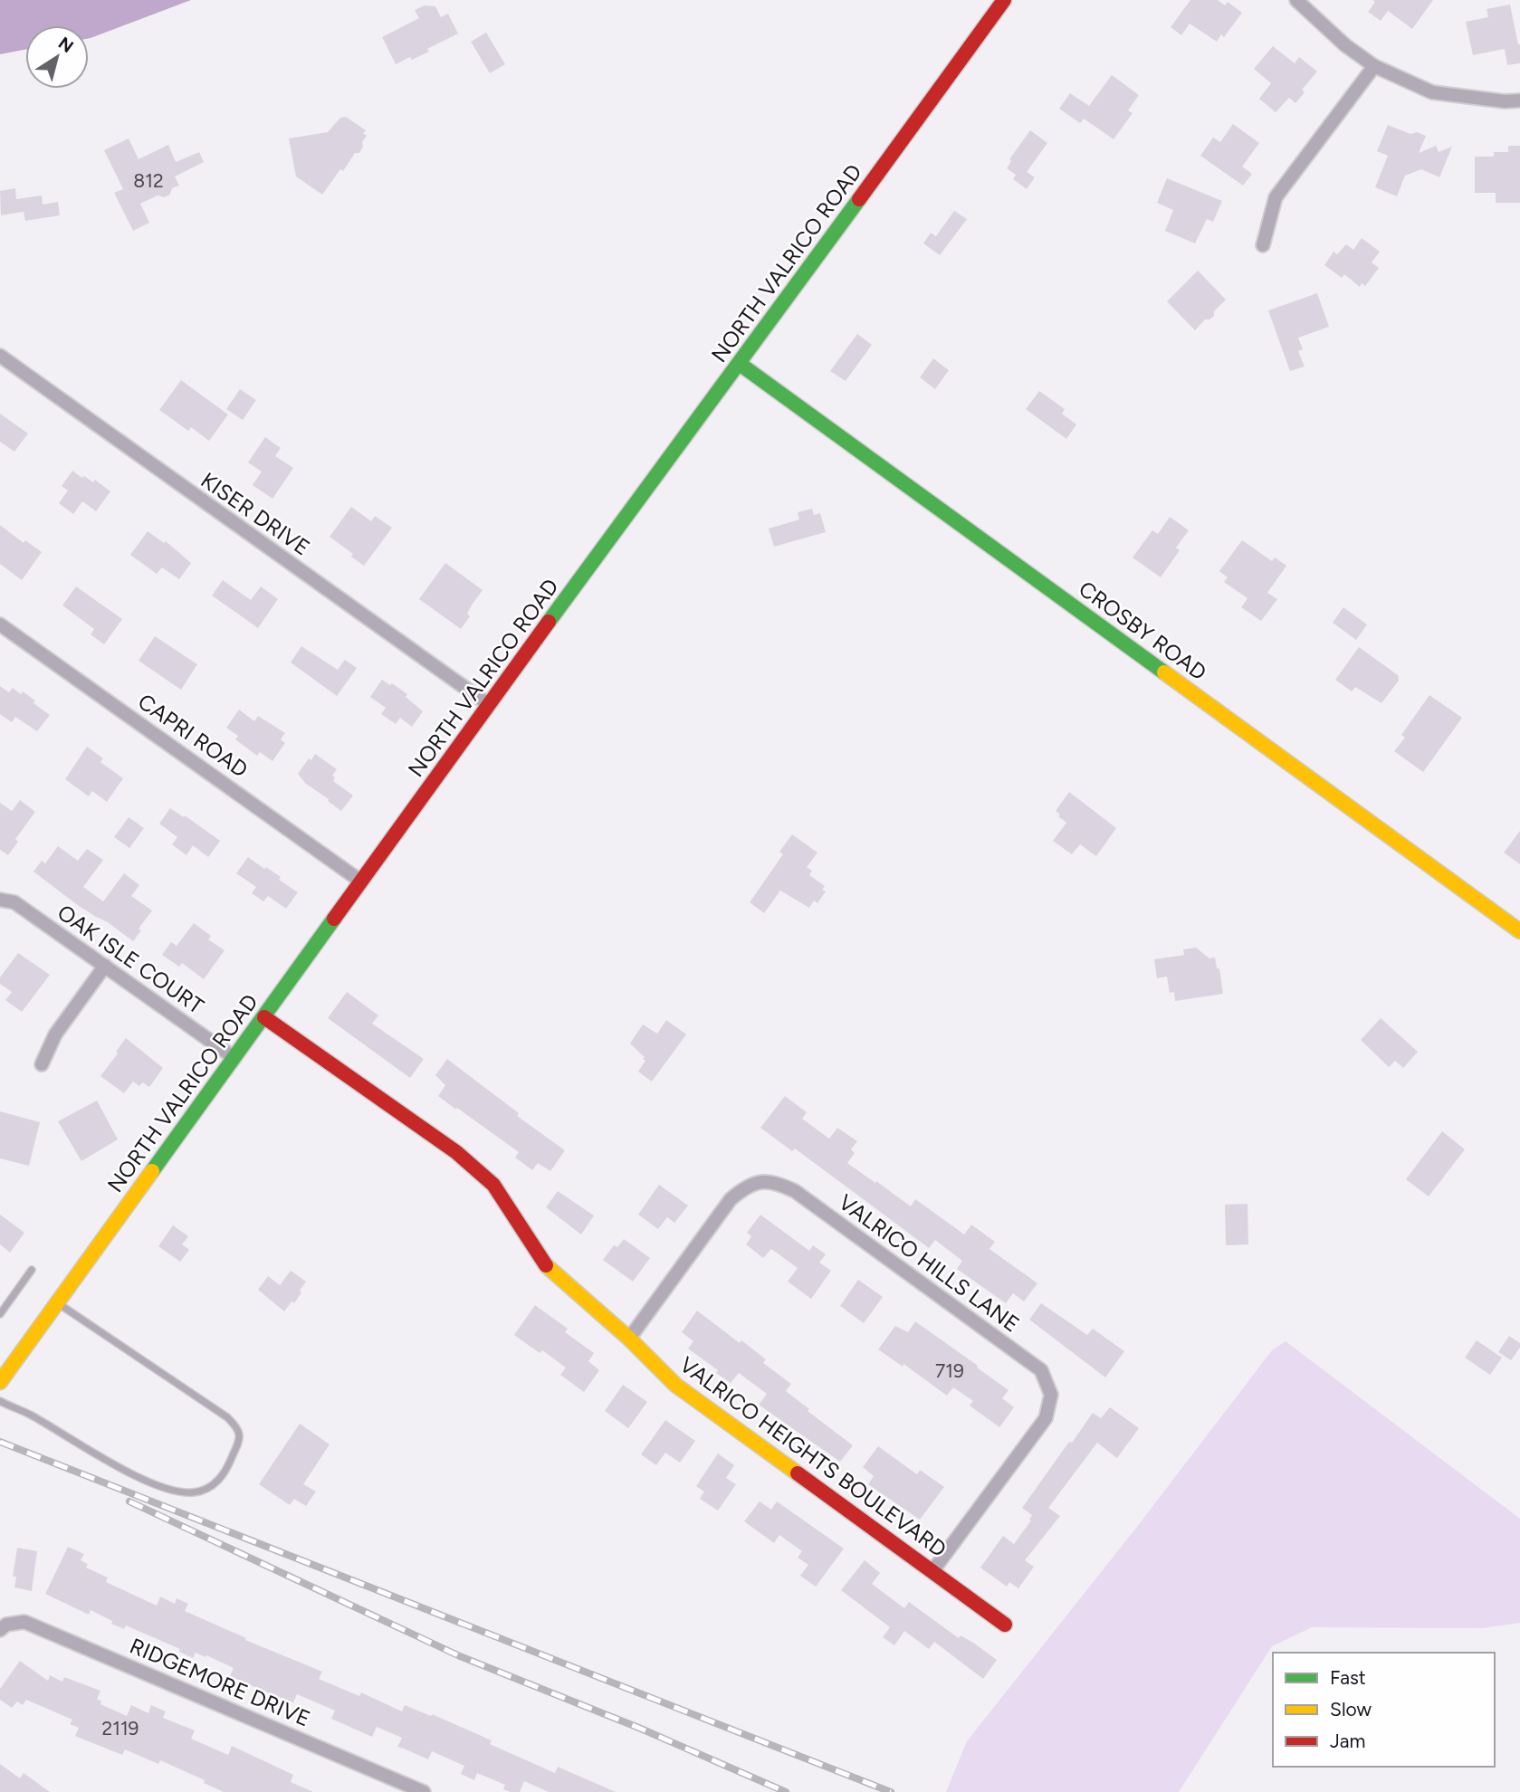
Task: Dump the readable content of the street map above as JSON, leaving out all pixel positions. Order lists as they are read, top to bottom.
{
  "streets": {
    "street": [
      "NORTH VALRICO ROAD",
      "KISER DRIVE",
      "CROSBY ROAD",
      "CAPRI ROAD",
      "OAK ISLE COURT",
      "VALRICO HILLS LANE",
      "VALRICO HEIGHTS BOULEVARD",
      "RIDGEMORE DRIVE"
    ]
  },
  "crossings": [
    ["NORTH VALRICO ROAD", "KISER DRIVE"],
    ["NORTH VALRICO ROAD", "CROSBY ROAD"],
    ["NORTH VALRICO ROAD", "CAPRI ROAD"],
    ["NORTH VALRICO ROAD", "OAK ISLE COURT"],
    ["NORTH VALRICO ROAD", "VALRICO HEIGHTS BOULEVARD"],
    ["VALRICO HILLS LANE", "VALRICO HEIGHTS BOULEVARD"]
  ],
  "house_numbers": ["812", "719", "2119"],
  "legend": ["Fast", "Slow", "Jam"],
  "north": "top right"
}
